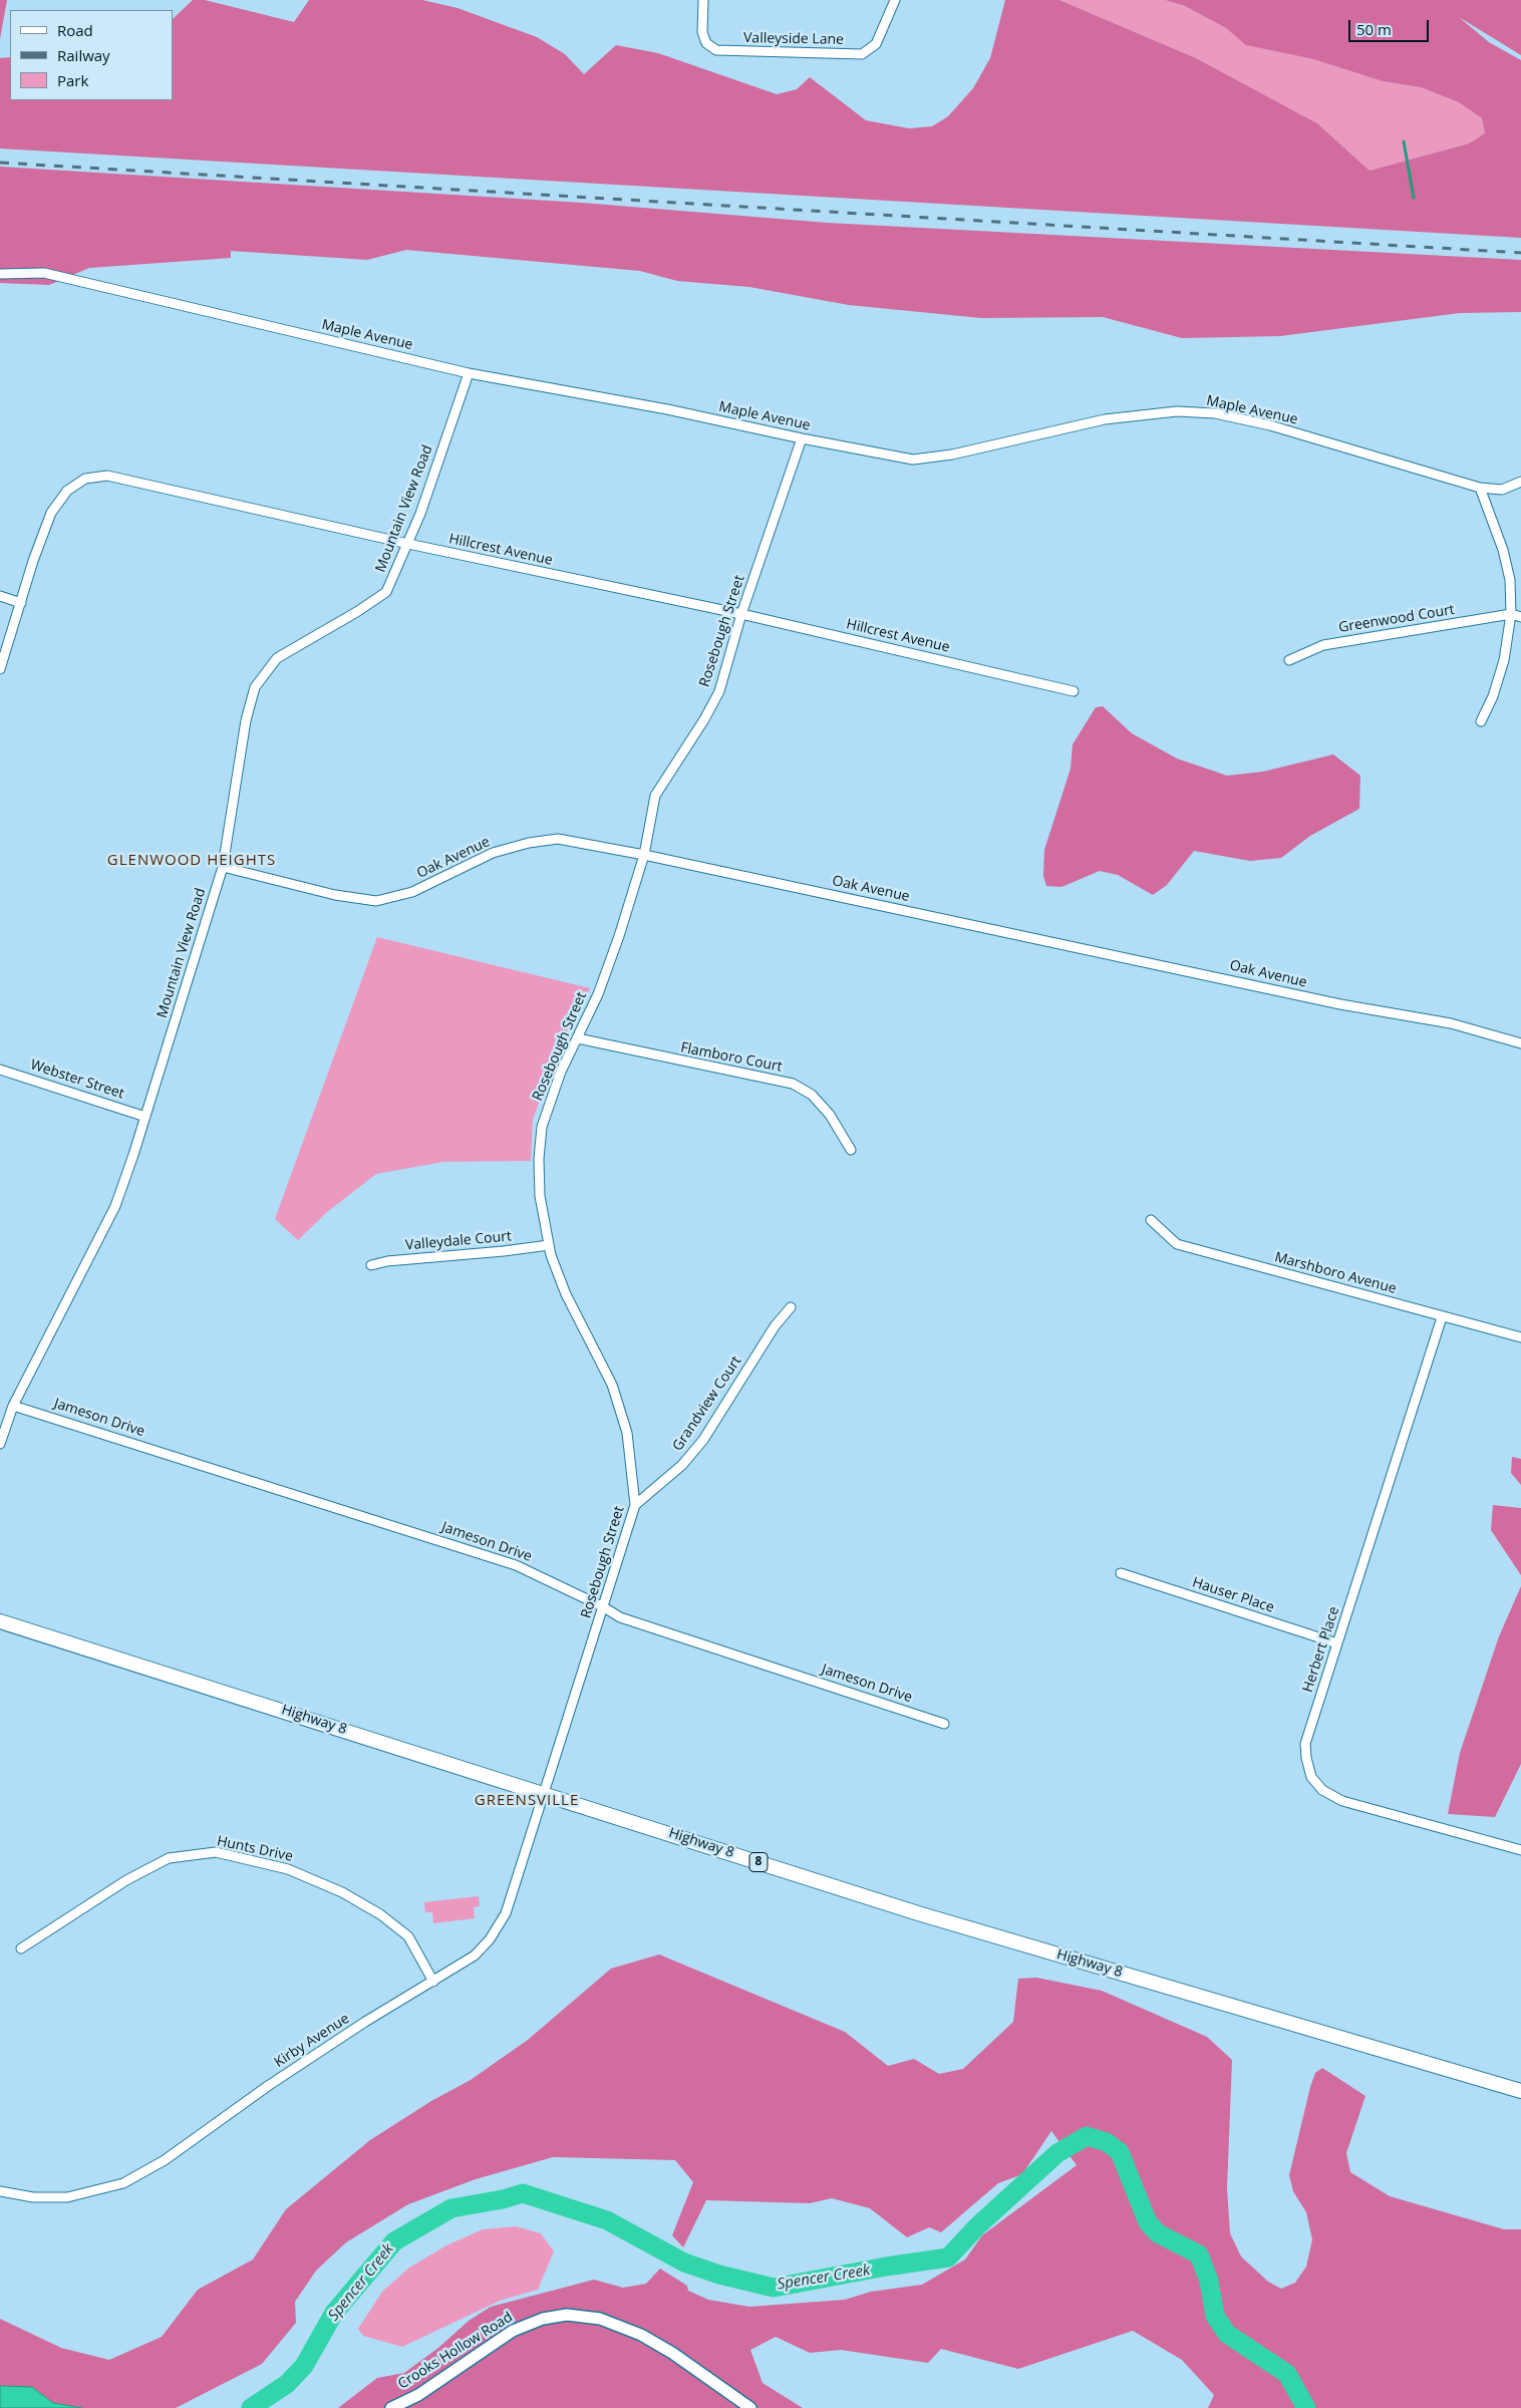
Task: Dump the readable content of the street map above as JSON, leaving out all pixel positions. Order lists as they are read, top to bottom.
{
  "streets": {
    "main road": ["Highway 8", "8"],
    "street": [
      "Valleyside Lane",
      "Maple Avenue",
      "Mountain View Road",
      "Hillcrest Avenue",
      "Greenwood Court",
      "Rosebough Street",
      "Oak Avenue",
      "Flamboro Court",
      "Webster Street",
      "Valleydale Court",
      "Marshboro Avenue",
      "Grandview Court",
      "Jameson Drive",
      "Hauser Place",
      "Herbert Place",
      "Hunts Drive",
      "Kirby Avenue",
      "Crooks Hollow Road"
    ]
  },
  "crossings": [
    ["Maple Avenue", "Mountain View Road"],
    ["Maple Avenue", "Rosebough Street"],
    ["Mountain View Road", "Hillcrest Avenue"],
    ["Mountain View Road", "Oak Avenue"],
    ["Mountain View Road", "Webster Street"],
    ["Mountain View Road", "Jameson Drive"],
    ["Hillcrest Avenue", "Rosebough Street"],
    ["Rosebough Street", "Oak Avenue"],
    ["Rosebough Street", "Flamboro Court"],
    ["Rosebough Street", "Valleydale Court"],
    ["Rosebough Street", "Grandview Court"],
    ["Rosebough Street", "Jameson Drive"],
    ["Rosebough Street", "Highway 8"],
    ["Rosebough Street", "Kirby Avenue"],
    ["Marshboro Avenue", "Herbert Place"],
    ["Hauser Place", "Herbert Place"],
    ["Highway 8", "Kirby Avenue"],
    ["Hunts Drive", "Kirby Avenue"]
  ],
  "districts": ["GLENWOOD HEIGHTS", "GREENSVILLE"],
  "water": ["Spencer Creek"],
  "legend": ["Road", "Railway", "Park"],
  "scale_bar": "50 m"
}
